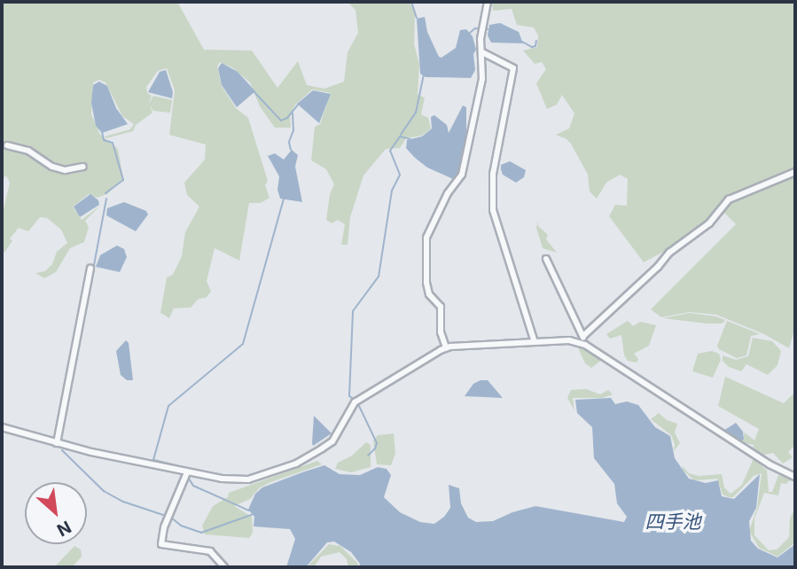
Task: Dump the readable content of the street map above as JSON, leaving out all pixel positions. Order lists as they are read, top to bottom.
{
  "water": ["四手池"],
  "north": "bottom right"
}
